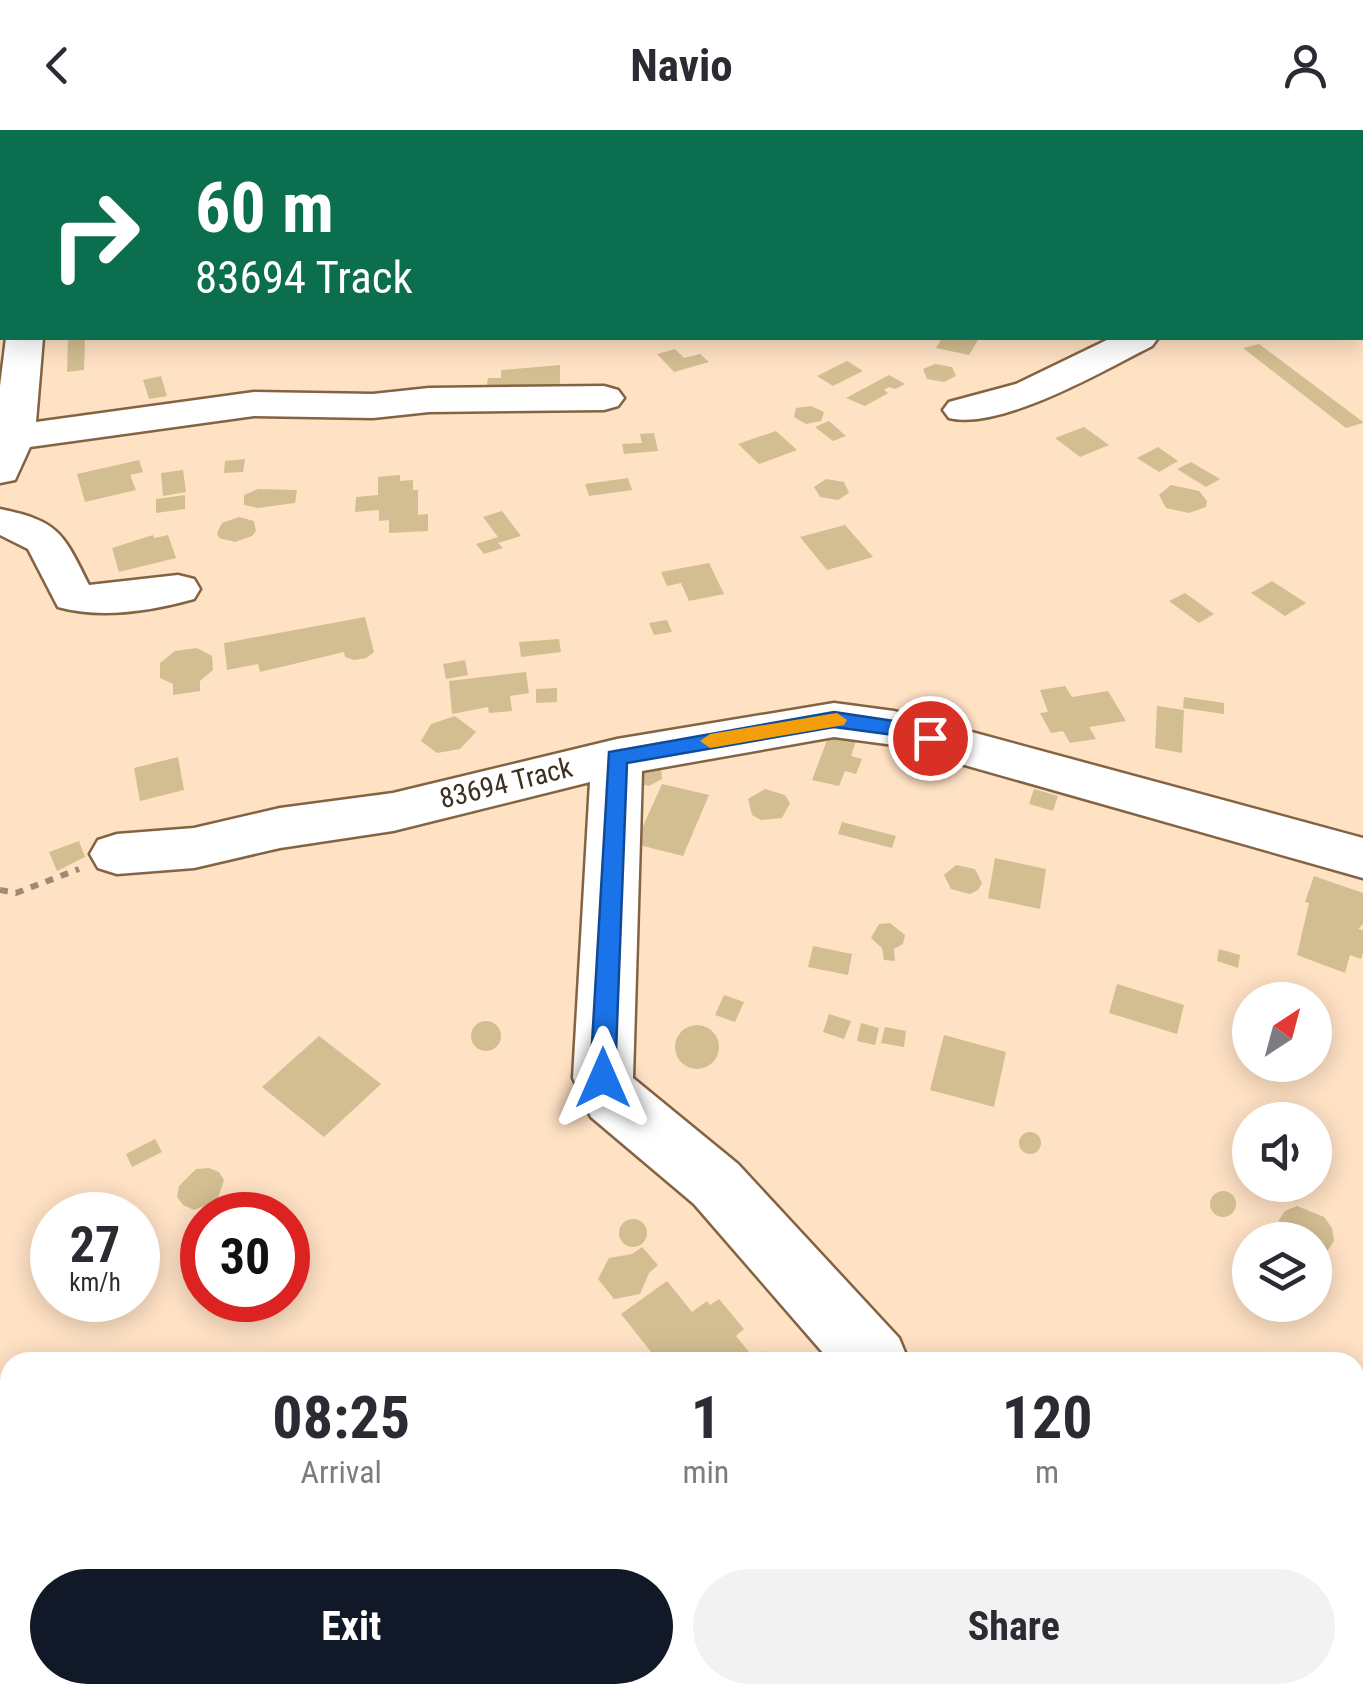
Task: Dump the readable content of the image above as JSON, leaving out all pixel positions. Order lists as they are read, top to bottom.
{
  "streets": {
    "street": ["83694 Track"]
  },
  "north": "top right",
  "page": {
    "header": "Navio",
    "turn": ["60 m", "83694 Track"],
    "speed": "27 km/h",
    "limit": "30",
    "eta": [
      "08:25",
      "Arrival",
      "1",
      "min",
      "120",
      "m"
    ],
    "buttons": ["Exit", "Share"]
  }
}
